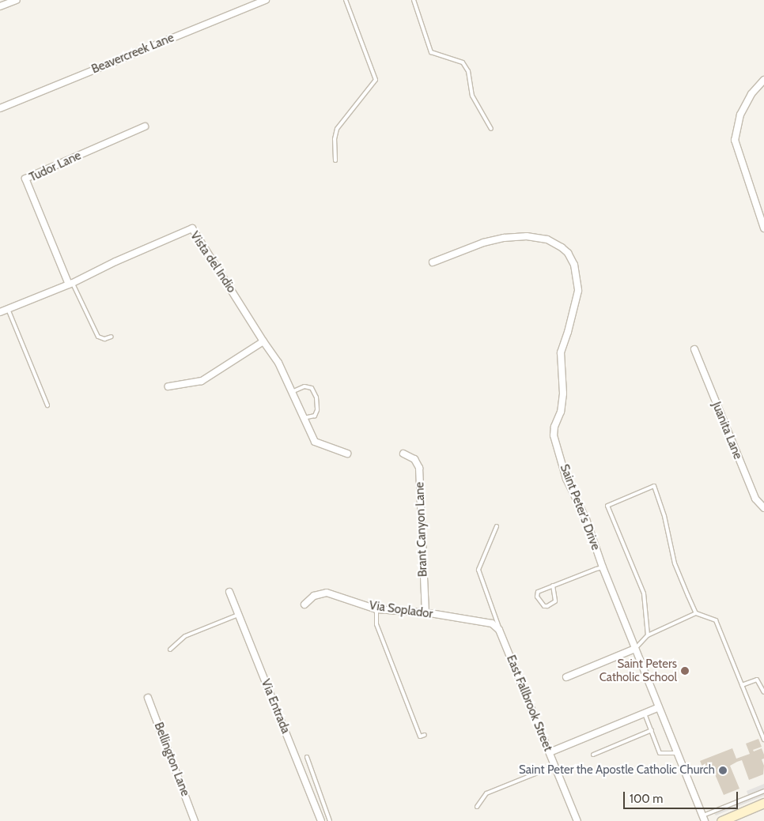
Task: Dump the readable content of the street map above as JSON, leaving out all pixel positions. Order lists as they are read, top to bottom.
{
  "streets": {
    "street": [
      "Beavercreek Lane",
      "Tudor Lane",
      "Vista del Indio",
      "Juanita Lane",
      "Saint Peter's Drive",
      "Brant Canyon Lane",
      "Via Soplador",
      "East Fallbrook Street",
      "Via Entrada",
      "Bellington Lane"
    ]
  },
  "crossings": [
    ["Tudor Lane", "Vista del Indio"],
    ["Brant Canyon Lane", "Via Soplador"],
    ["Via Soplador", "East Fallbrook Street"]
  ],
  "places": ["Saint Peters Catholic School", "Saint Peter the Apostle Catholic Church"],
  "scale_bar": "100 m"
}
